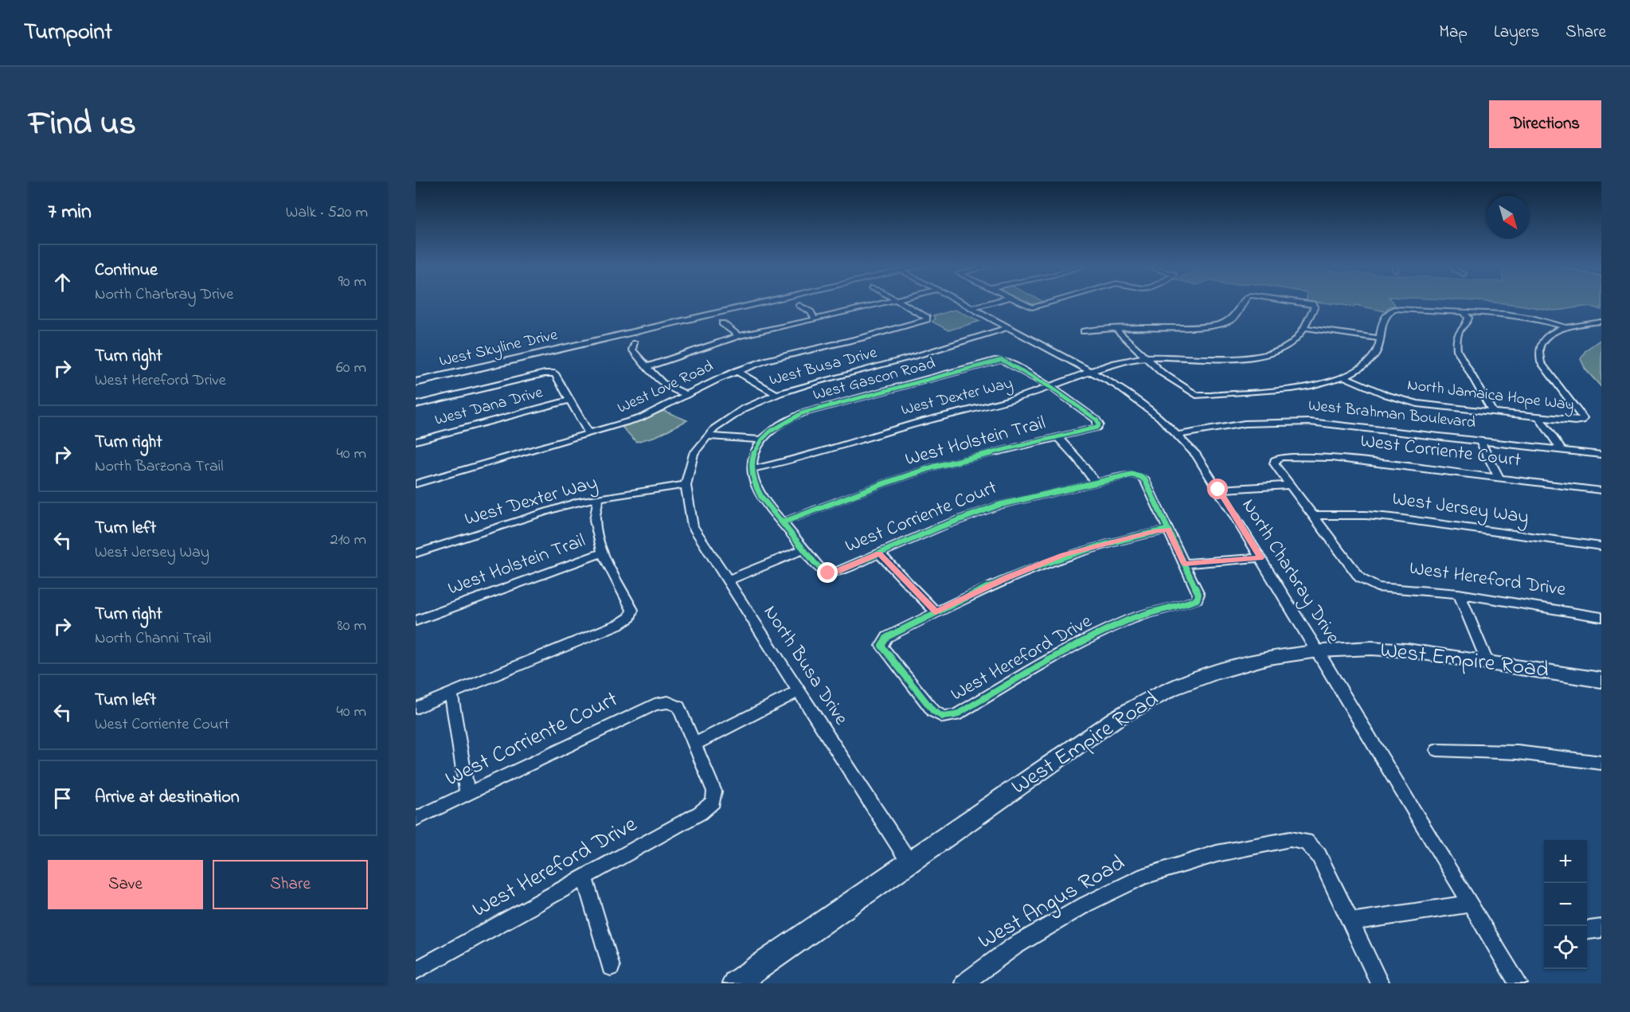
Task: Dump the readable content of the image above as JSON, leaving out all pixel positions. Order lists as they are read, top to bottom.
{
  "streets": {
    "street": [
      "West Skyline Drive",
      "West Busa Drive",
      "West Gascon Road",
      "West Love Road",
      "North Jamaica Hope Way",
      "West Dexter Way",
      "West Dana Drive",
      "West Brahman Boulevard",
      "West Holstein Trail",
      "West Corriente Court",
      "West Jersey Way",
      "North Charbray Drive",
      "West Hereford Drive",
      "West Empire Road",
      "North Busa Drive",
      "West Angus Road"
    ]
  },
  "crossings": [
    ["West Busa Drive", "West Dexter Way"],
    ["West Busa Drive", "North Charbray Drive"],
    ["West Busa Drive", "North Busa Drive"],
    ["West Gascon Road", "West Dexter Way"],
    ["West Gascon Road", "West Holstein Trail"],
    ["West Dexter Way", "West Holstein Trail"],
    ["West Dexter Way", "North Charbray Drive"],
    ["West Dexter Way", "North Busa Drive"],
    ["West Brahman Boulevard", "North Charbray Drive"],
    ["West Corriente Court", "West Hereford Drive"],
    ["West Jersey Way", "West Hereford Drive"],
    ["North Charbray Drive", "West Empire Road"],
    ["West Empire Road", "North Busa Drive"]
  ],
  "north": "bottom right",
  "page": {
    "header": "Turnpoint",
    "nav": ["Map", "Layers", "Share"],
    "title": "Find us",
    "buttons": [
      "Directions",
      ["Save", "Share"]
    ],
    "heading": ["7 min", "Walk · 520 m"],
    "list": [
      ["Continue", "North Charbray Drive", "90 m"],
      ["Turn right", "West Hereford Drive", "60 m"],
      ["Turn right", "North Barzona Trail", "40 m"],
      ["Turn left", "West Jersey Way", "210 m"],
      ["Turn right", "North Channi Trail", "80 m"],
      ["Turn left", "West Corriente Court", "40 m"],
      "Arrive at destination"
    ],
    "map_buttons": ["+", "−"]
  }
}
